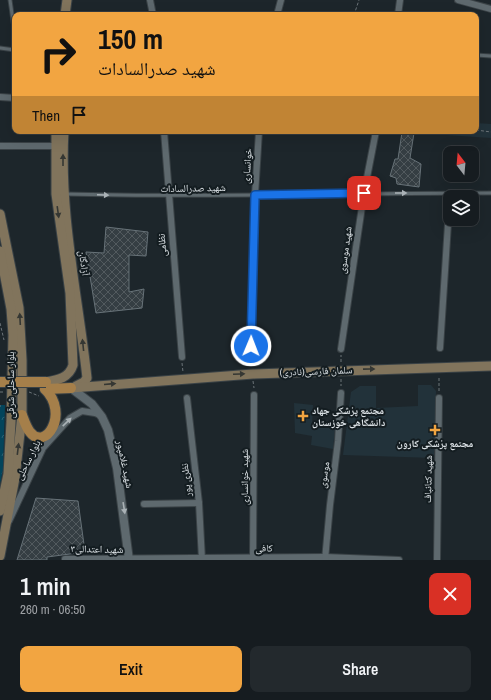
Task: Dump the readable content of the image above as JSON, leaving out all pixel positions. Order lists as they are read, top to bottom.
{
  "streets": {
    "main road": ["آزادگان", "سلمان فارسی(نادری)", "بلوار ساحلی شرقی"],
    "street": [
      "خوانساری",
      "نظامی",
      "شهید موسوی",
      "بلوار ساحلی",
      "شهید غلامپور",
      "موسوی",
      "شهید خوانساری",
      "شهید کتانباف",
      "نظری پور",
      "کافی",
      "شهید اعتدالی۳"
    ],
    "lane": ["شهید صدرالسادات"]
  },
  "crossings": [
    ["خوانساری", "شهید صدرالسادات"],
    ["شهید صدرالسادات", "نظامی"],
    ["شهید صدرالسادات", "شهید موسوی"],
    ["شهید صدرالسادات", "آزادگان"],
    ["آزادگان", "سلمان فارسی(نادری)"],
    ["آزادگان", "شهید غلامپور"],
    ["سلمان فارسی(نادری)", "شهید غلامپور"],
    ["بلوار ساحلی شرقی", "بلوار ساحلی"],
    ["بلوار ساحلی", "شهید غلامپور"],
    ["شهید غلامپور", "کافی"],
    ["شهید غلامپور", "شهید اعتدالی۳"],
    ["موسوی", "کافی"],
    ["شهید خوانساری", "کافی"],
    ["نظری پور", "کافی"],
    ["کافی", "شهید اعتدالی۳"]
  ],
  "one_way": [
    "شهید صدرالسادات",
    "سلمان فارسی(نادری)",
    "بلوار ساحلی",
    "شهید غلامپور"
  ],
  "places": {
    "health": ["مجتمع پزشکی جهاد دانشگاهی خوزستان", "مجتمع پزشکی کارون"]
  },
  "north": "top",
  "page": {
    "turn": ["150 m", "شهید صدرالسادات"],
    "then": "Then",
    "heading": ["1 min", "260 m · 06:50"],
    "buttons": ["Exit", "Share"]
  }
}
